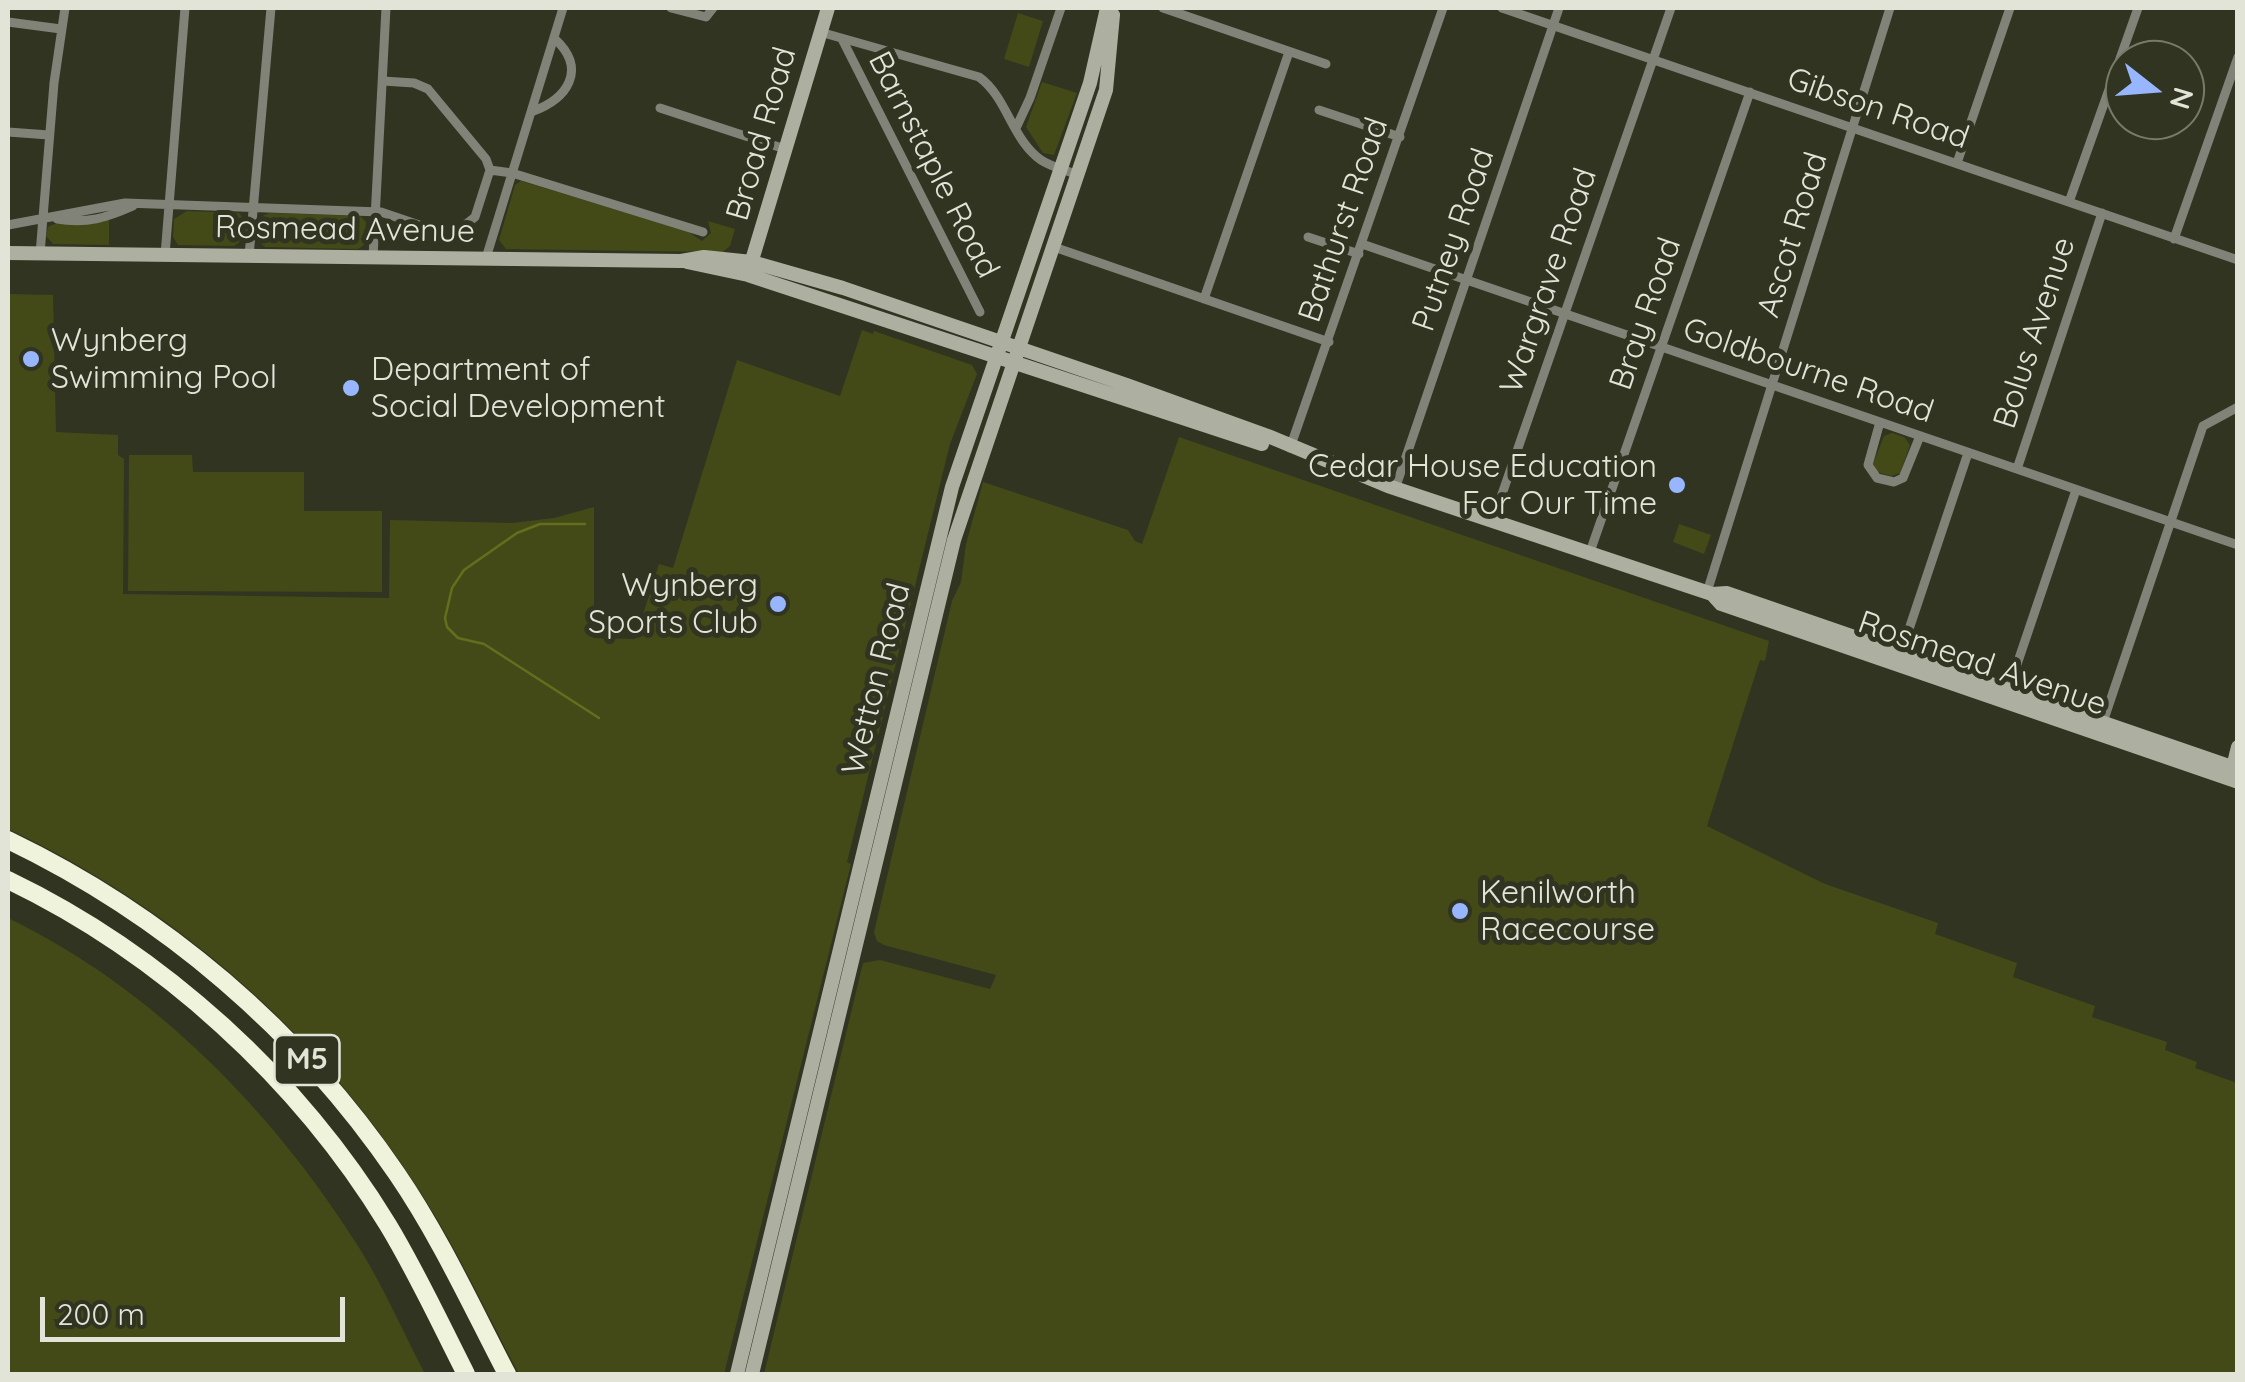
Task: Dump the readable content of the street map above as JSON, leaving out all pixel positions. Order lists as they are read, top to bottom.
{
  "streets": {
    "highway": ["M5"],
    "main road": ["Broad Road", "Rosmead Avenue", "Wetton Road"],
    "street": [
      "Gibson Road",
      "Barnstaple Road",
      "Bathurst Road",
      "Ascot Road",
      "Putney Road",
      "Wargrave Road",
      "Bray Road",
      "Bolus Avenue",
      "Goldbourne Road"
    ]
  },
  "crossings": [
    ["Gibson Road", "Ascot Road"],
    ["Gibson Road", "Putney Road"],
    ["Gibson Road", "Wargrave Road"],
    ["Gibson Road", "Bray Road"],
    ["Gibson Road", "Bolus Avenue"],
    ["Broad Road", "Rosmead Avenue"],
    ["Bathurst Road", "Rosmead Avenue"],
    ["Bathurst Road", "Goldbourne Road"],
    ["Rosmead Avenue", "Ascot Road"],
    ["Rosmead Avenue", "Putney Road"],
    ["Rosmead Avenue", "Wargrave Road"],
    ["Rosmead Avenue", "Bray Road"],
    ["Rosmead Avenue", "Wetton Road"],
    ["Ascot Road", "Goldbourne Road"],
    ["Putney Road", "Goldbourne Road"],
    ["Wargrave Road", "Goldbourne Road"],
    ["Bray Road", "Goldbourne Road"],
    ["Bolus Avenue", "Goldbourne Road"]
  ],
  "places": [
    "Wynberg Swimming Pool",
    "Department of Social Development",
    "Cedar House Education For Our Time",
    "Wynberg Sports Club",
    "Kenilworth Racecourse"
  ],
  "scale_bar": "200 m",
  "north": "right"
}
